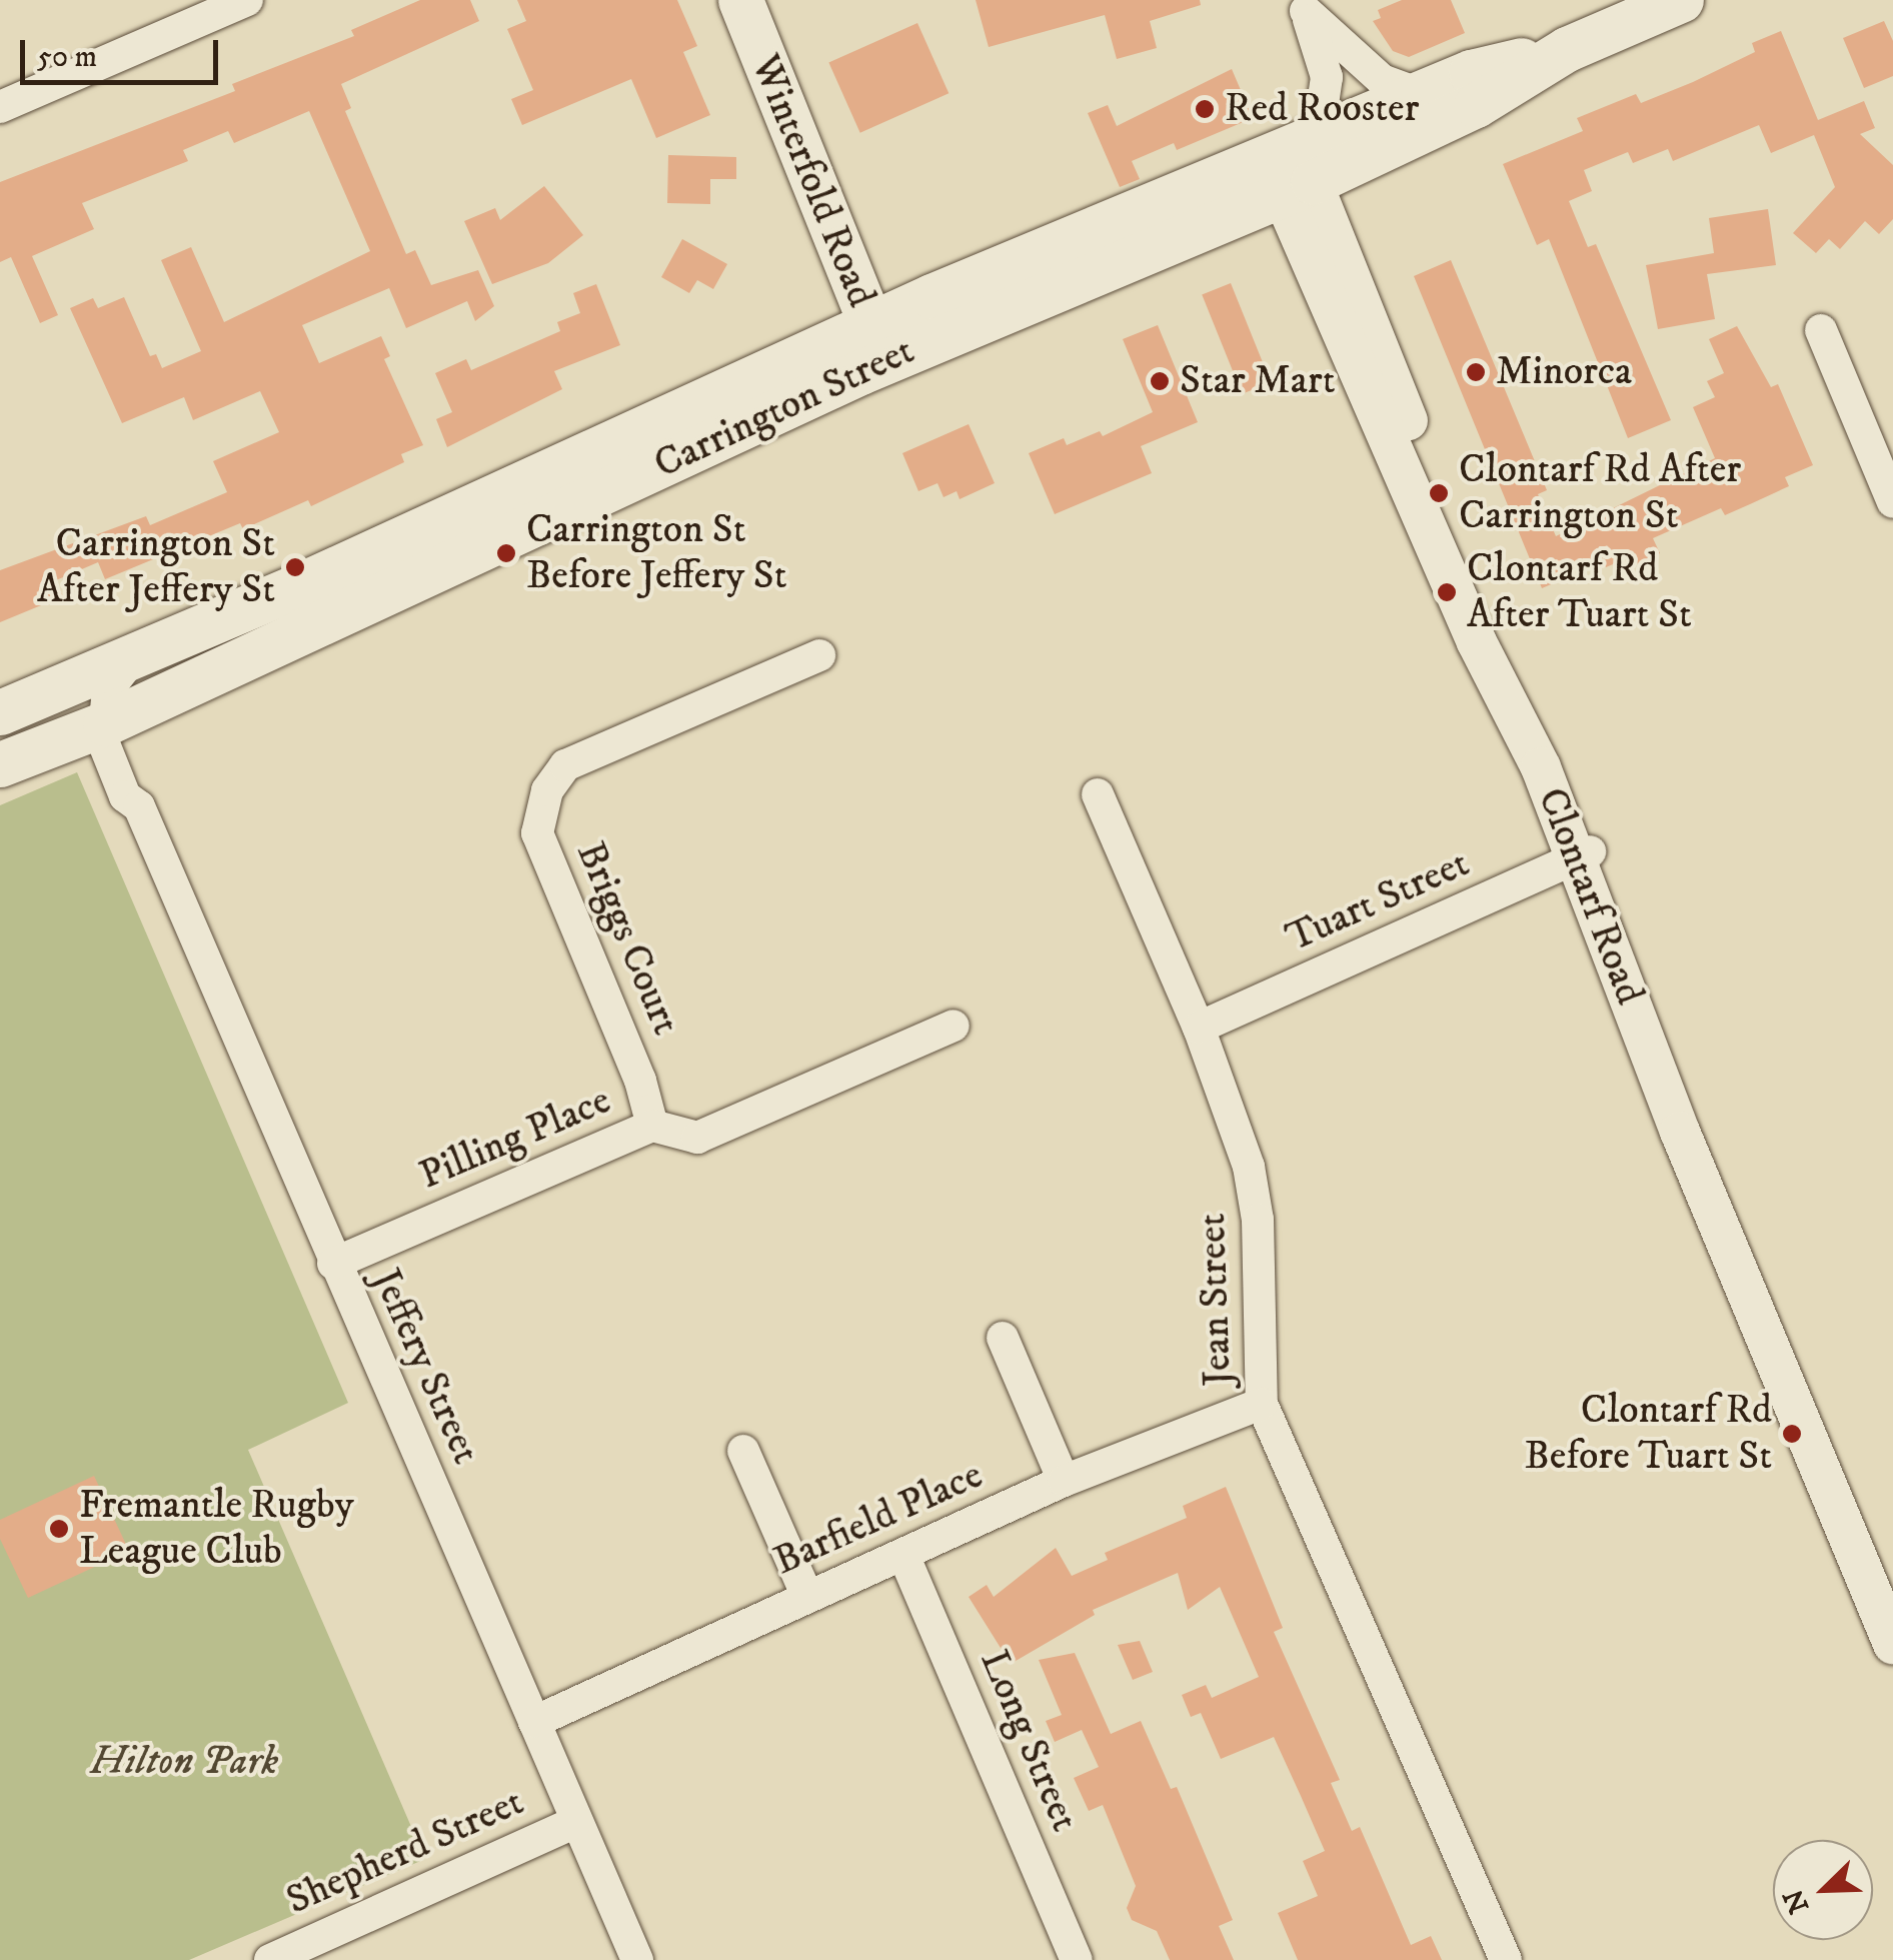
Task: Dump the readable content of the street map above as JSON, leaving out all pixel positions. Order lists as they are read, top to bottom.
{
  "streets": {
    "main road": ["Winterfold Road", "Carrington Street"],
    "street": [
      "Clontarf Road",
      "Tuart Street",
      "Briggs Court",
      "Pilling Place",
      "Jean Street",
      "Jeffery Street",
      "Barfield Place",
      "Long Street",
      "Shepherd Street"
    ]
  },
  "crossings": [
    ["Winterfold Road", "Carrington Street"],
    ["Carrington Street", "Clontarf Road"],
    ["Carrington Street", "Jeffery Street"],
    ["Clontarf Road", "Tuart Street"],
    ["Tuart Street", "Jean Street"],
    ["Briggs Court", "Pilling Place"],
    ["Pilling Place", "Jeffery Street"],
    ["Jean Street", "Barfield Place"],
    ["Jeffery Street", "Barfield Place"],
    ["Jeffery Street", "Shepherd Street"],
    ["Barfield Place", "Long Street"]
  ],
  "parks": ["Hilton Park"],
  "places": [
    "Red Rooster",
    "Minorca",
    "Star Mart",
    "Clontarf Rd After Carrington St",
    "Carrington St Before Jeffery St",
    "Carrington St After Jeffery St",
    "Clontarf Rd After Tuart St",
    "Clontarf Rd Before Tuart St",
    "Fremantle Rugby League Club"
  ],
  "scale_bar": "50 m",
  "north": "bottom left"
}
